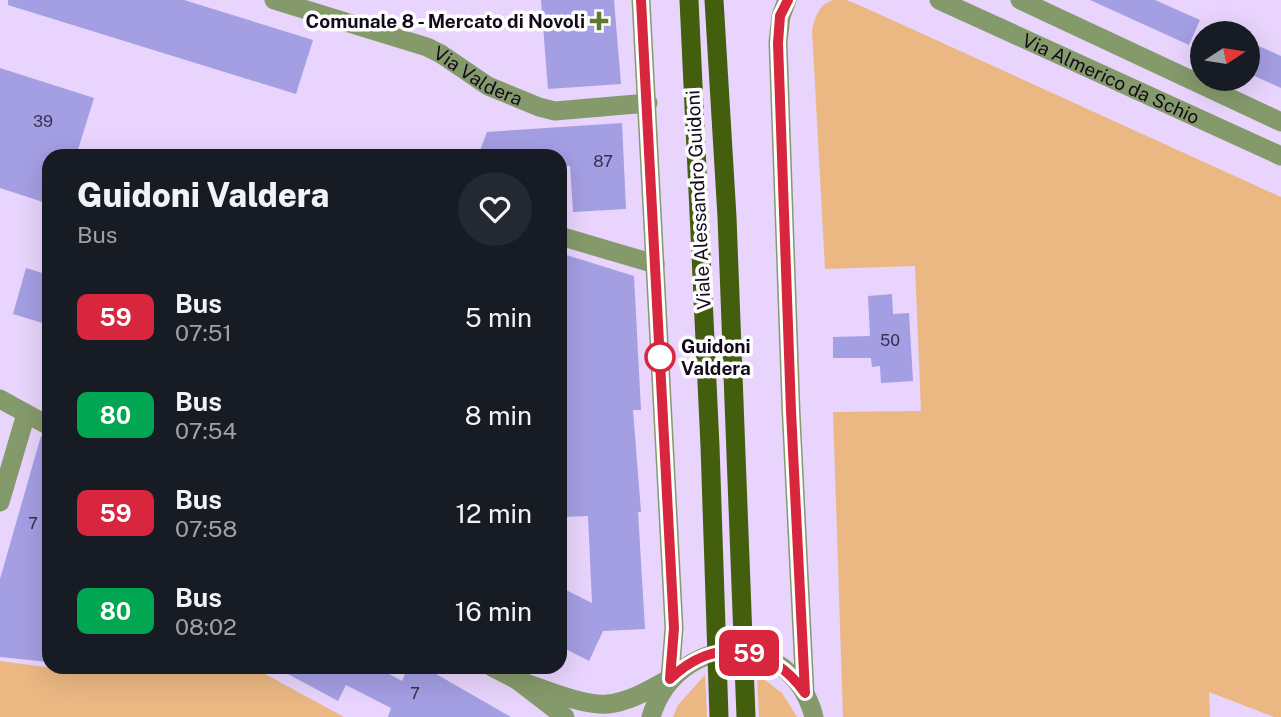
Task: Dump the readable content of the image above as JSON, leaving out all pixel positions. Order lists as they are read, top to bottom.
{
  "streets": {
    "main road": ["Viale Alessandro Guidoni"],
    "street": ["Via Valdera", "Via Almerico da Schio"]
  },
  "places": {
    "health": ["Comunale 8 - Mercato di Novoli"],
    "other": ["Guidoni Valdera"]
  },
  "lines": ["bus line 59"],
  "house_numbers": [
    "39",
    "87",
    "50",
    "7",
    "7"
  ],
  "north": "right",
  "page": {
    "on_map": "59",
    "heading": ["Guidoni Valdera", "Bus"],
    "list": [
      {
        "mark": "59",
        "name": "Bus",
        "note": "07:51",
        "value": "5 min"
      },
      {
        "mark": "80",
        "name": "Bus",
        "note": "07:54",
        "value": "8 min"
      },
      {
        "mark": "59",
        "name": "Bus",
        "note": "07:58",
        "value": "12 min"
      },
      {
        "mark": "80",
        "name": "Bus",
        "note": "08:02",
        "value": "16 min"
      }
    ]
  }
}
